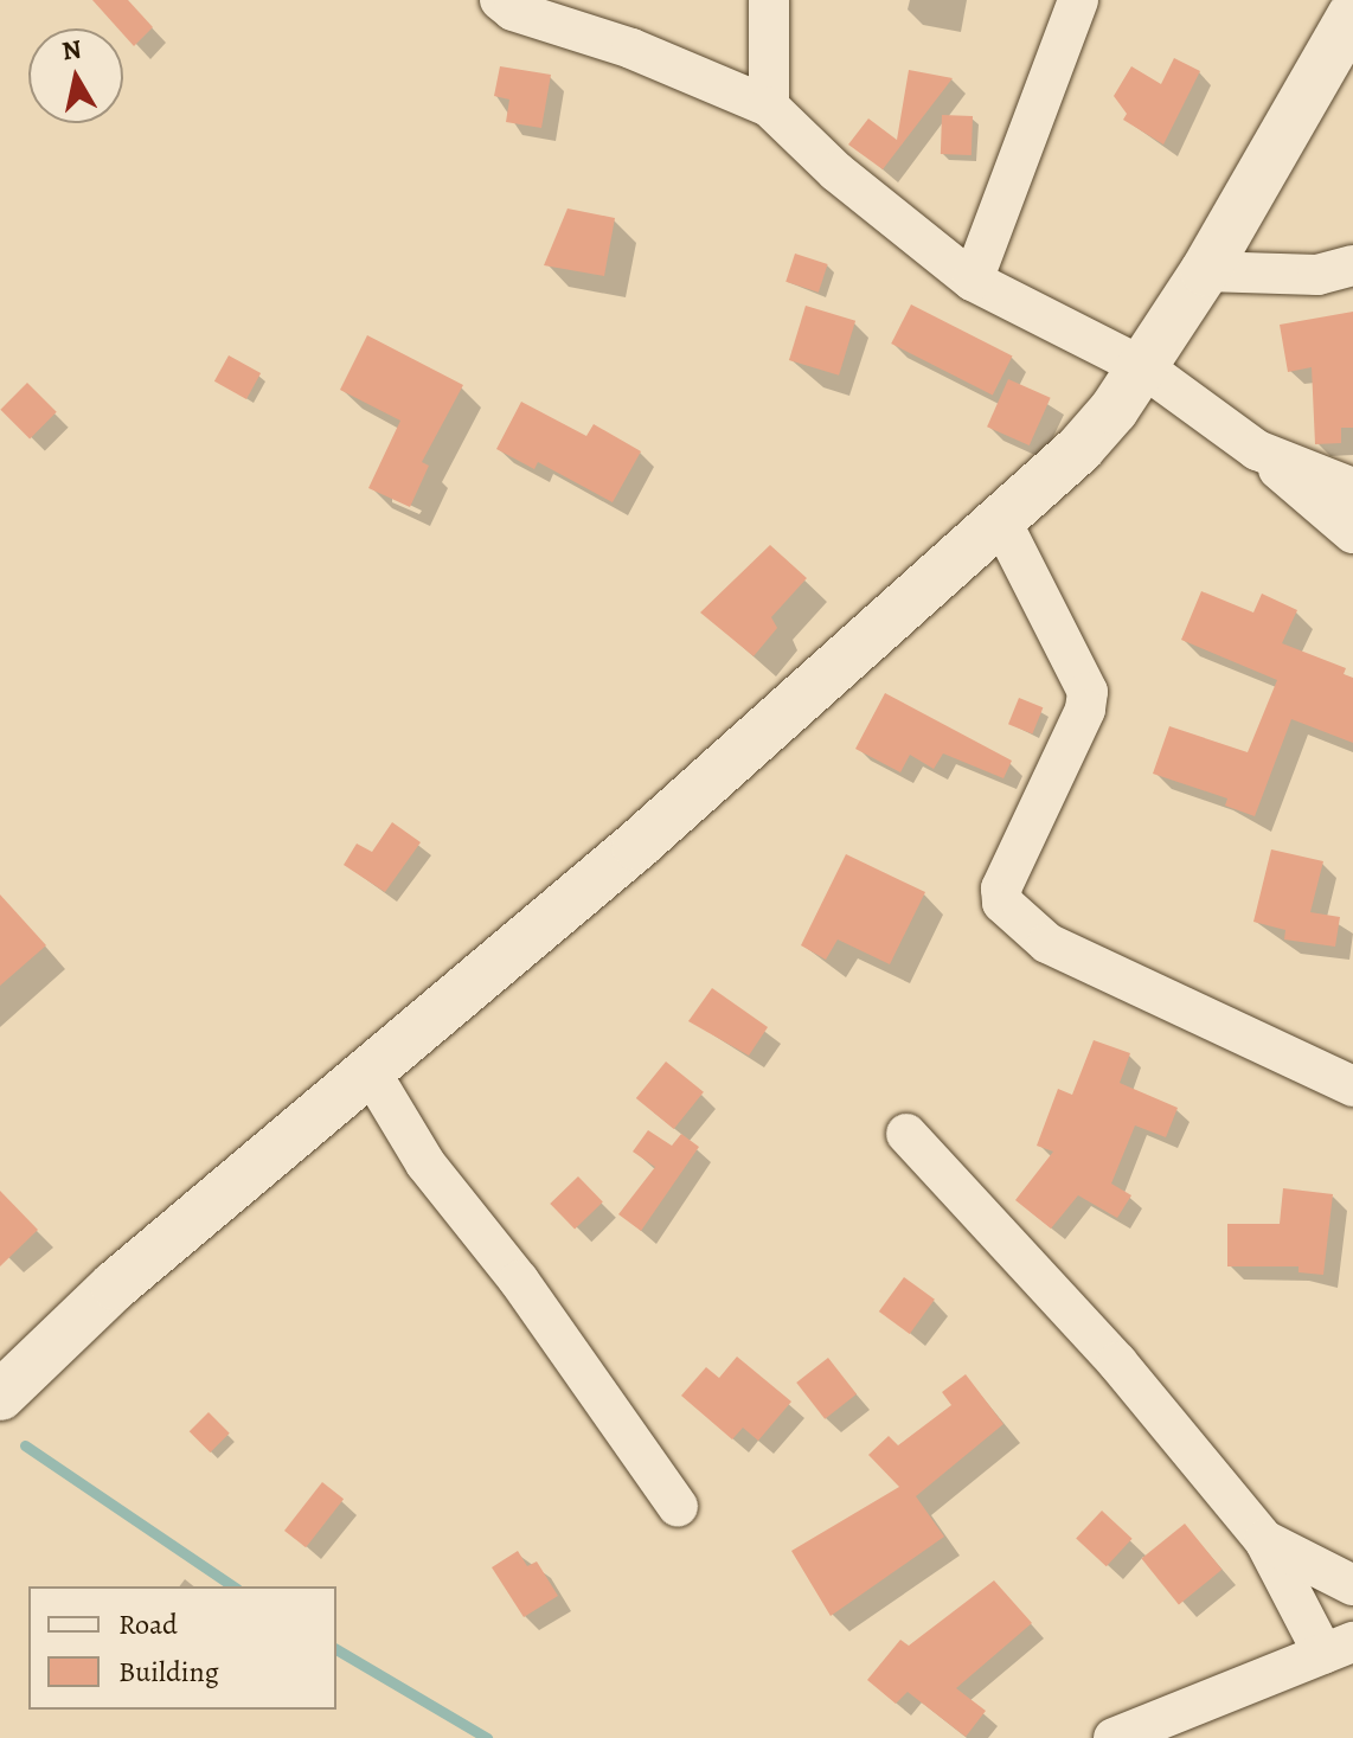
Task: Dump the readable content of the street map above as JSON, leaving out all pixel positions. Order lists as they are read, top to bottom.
{
  "legend": ["Road", "Building"],
  "north": "top"
}
